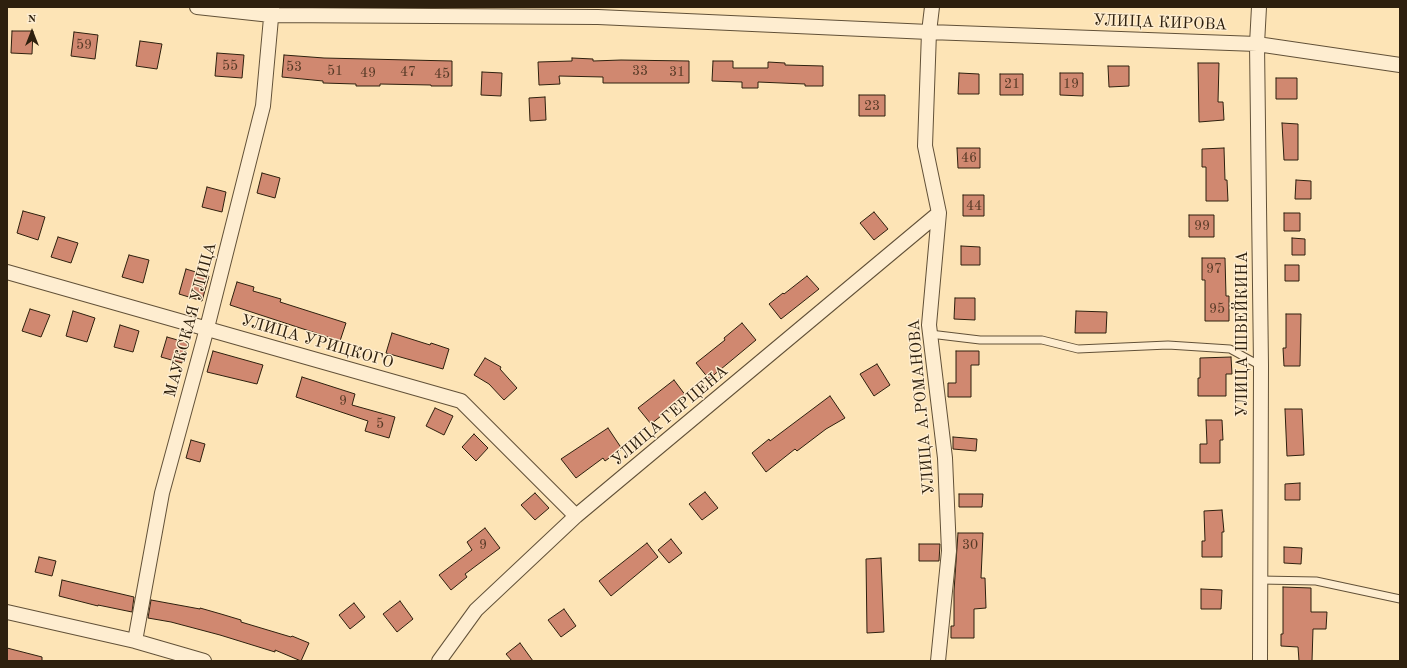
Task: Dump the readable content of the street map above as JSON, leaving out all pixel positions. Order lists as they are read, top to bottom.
{
  "streets": {
    "street": [
      "УЛИЦА КИРОВА",
      "МАУКСКАЯ УЛИЦА",
      "УЛИЦА ШВЕЙКИНА",
      "УЛИЦА УРИЦКОГО",
      "УЛИЦА А.РОМАНОВА",
      "УЛИЦА ГЕРЦЕНА"
    ]
  },
  "crossings": [
    ["УЛИЦА КИРОВА", "МАУКСКАЯ УЛИЦА"],
    ["УЛИЦА КИРОВА", "УЛИЦА ШВЕЙКИНА"],
    ["УЛИЦА КИРОВА", "УЛИЦА А.РОМАНОВА"],
    ["МАУКСКАЯ УЛИЦА", "УЛИЦА УРИЦКОГО"],
    ["УЛИЦА УРИЦКОГО", "УЛИЦА ГЕРЦЕНА"],
    ["УЛИЦА А.РОМАНОВА", "УЛИЦА ГЕРЦЕНА"]
  ],
  "house_numbers": [
    "59",
    "55",
    "53",
    "51",
    "33",
    "47",
    "31",
    "49",
    "45",
    "21",
    "19",
    "23",
    "46",
    "44",
    "99",
    "97",
    "95",
    "9",
    "5",
    "9",
    "30"
  ],
  "north": "top"
}
